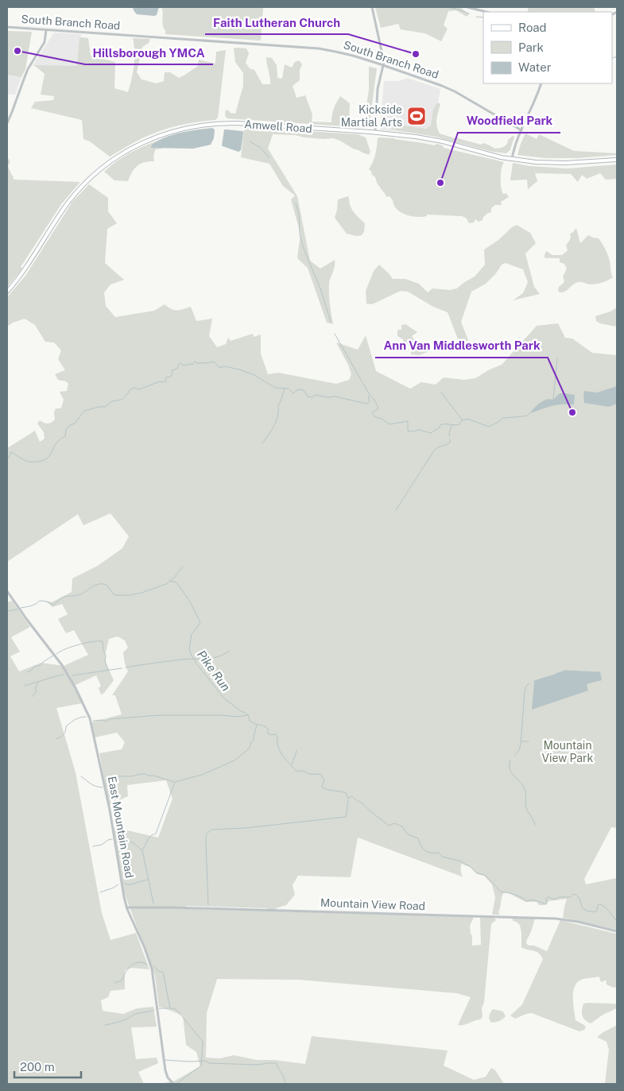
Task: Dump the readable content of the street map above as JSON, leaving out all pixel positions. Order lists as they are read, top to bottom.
{
  "streets": {
    "main road": ["Amwell Road"],
    "street": ["South Branch Road", "East Mountain Road", "Mountain View Road"]
  },
  "crossings": [
    ["East Mountain Road", "Mountain View Road"]
  ],
  "water": ["Pike Run"],
  "parks": ["Mountain View Park"],
  "places": {
    "other": [
      "Hillsborough YMCA",
      "Faith Lutheran Church",
      "Woodfield Park",
      "Ann Van Middlesworth Park"
    ],
    "sports": ["Kickside Martial Arts"]
  },
  "legend": ["Road", "Park", "Water"],
  "scale_bar": "200 m"
}
